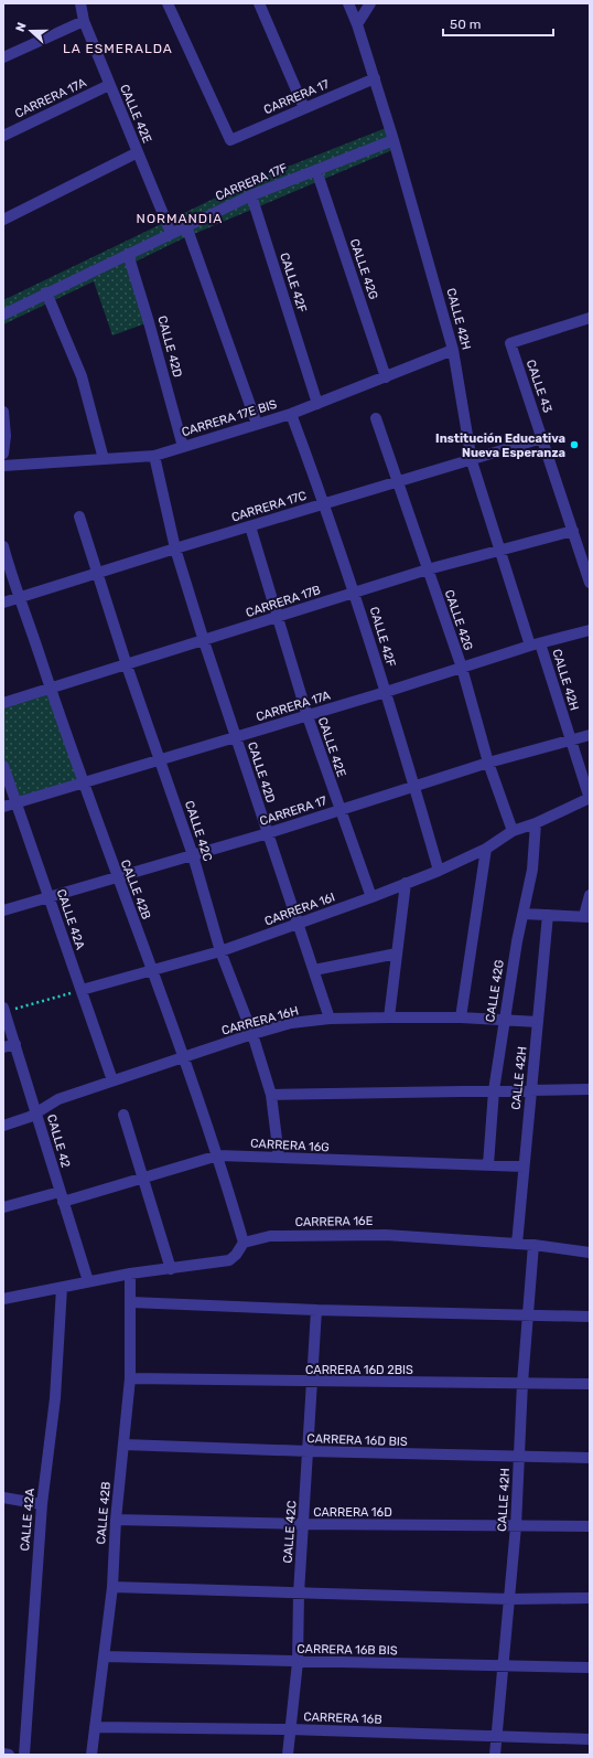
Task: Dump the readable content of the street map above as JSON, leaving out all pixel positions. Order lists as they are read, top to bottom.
{
  "streets": {
    "street": [
      "CARRERA 17",
      "CARRERA 17A",
      "CALLE 42E",
      "CARRERA 17F",
      "CALLE 42G",
      "CALLE 42F",
      "CALLE 42H",
      "CALLE 42D",
      "CALLE 43",
      "CARRERA 17E BIS",
      "CARRERA 17C",
      "CARRERA 17B",
      "CALLE 42C",
      "CALLE 42B",
      "CARRERA 16I",
      "CALLE 42A",
      "CARRERA 16H",
      "CALLE 42",
      "CARRERA 16G",
      "CARRERA 16E",
      "CARRERA 16D 2BIS",
      "CARRERA 16D BIS",
      "CARRERA 16D",
      "CARRERA 16B BIS",
      "CARRERA 16B"
    ]
  },
  "crossings": [
    ["CARRERA 17", "CALLE 42E"],
    ["CARRERA 17", "CALLE 42G"],
    ["CARRERA 17", "CALLE 42F"],
    ["CARRERA 17", "CALLE 42H"],
    ["CARRERA 17", "CALLE 42D"],
    ["CARRERA 17", "CALLE 42C"],
    ["CARRERA 17", "CALLE 42B"],
    ["CARRERA 17", "CALLE 42A"],
    ["CARRERA 17A", "CALLE 42E"],
    ["CARRERA 17A", "CALLE 42G"],
    ["CARRERA 17A", "CALLE 42F"],
    ["CARRERA 17A", "CALLE 42H"],
    ["CARRERA 17A", "CALLE 42D"],
    ["CARRERA 17A", "CALLE 42C"],
    ["CARRERA 17A", "CALLE 42B"],
    ["CARRERA 17A", "CALLE 42A"],
    ["CALLE 42E", "CARRERA 17F"],
    ["CALLE 42E", "CARRERA 17C"],
    ["CALLE 42E", "CARRERA 17B"],
    ["CALLE 42E", "CARRERA 16I"],
    ["CARRERA 17F", "CALLE 42G"],
    ["CARRERA 17F", "CALLE 42F"],
    ["CARRERA 17F", "CALLE 42H"],
    ["CARRERA 17F", "CALLE 42D"],
    ["CALLE 42G", "CARRERA 17E BIS"],
    ["CALLE 42G", "CARRERA 17C"],
    ["CALLE 42G", "CARRERA 17B"],
    ["CALLE 42G", "CARRERA 16I"],
    ["CALLE 42G", "CARRERA 16H"],
    ["CALLE 42G", "CARRERA 16G"],
    ["CALLE 42F", "CARRERA 17E BIS"],
    ["CALLE 42F", "CARRERA 17C"],
    ["CALLE 42F", "CARRERA 17B"],
    ["CALLE 42F", "CARRERA 16I"],
    ["CALLE 42H", "CARRERA 17E BIS"],
    ["CALLE 42H", "CARRERA 17C"],
    ["CALLE 42H", "CARRERA 17B"],
    ["CALLE 42H", "CARRERA 16I"],
    ["CALLE 42H", "CARRERA 16H"],
    ["CALLE 42H", "CARRERA 16G"],
    ["CALLE 42H", "CARRERA 16E"],
    ["CALLE 42H", "CARRERA 16D 2BIS"],
    ["CALLE 42H", "CARRERA 16D BIS"],
    ["CALLE 42H", "CARRERA 16D"],
    ["CALLE 42H", "CARRERA 16B BIS"],
    ["CALLE 42H", "CARRERA 16B"],
    ["CALLE 42D", "CARRERA 17E BIS"],
    ["CALLE 42D", "CARRERA 17C"],
    ["CALLE 42D", "CARRERA 17B"],
    ["CALLE 42D", "CARRERA 16I"],
    ["CALLE 42D", "CARRERA 16H"],
    ["CALLE 43", "CARRERA 17C"],
    ["CALLE 43", "CARRERA 17B"],
    ["CARRERA 17C", "CALLE 42C"],
    ["CARRERA 17C", "CALLE 42B"],
    ["CARRERA 17B", "CALLE 42C"],
    ["CARRERA 17B", "CALLE 42B"],
    ["CALLE 42C", "CARRERA 16I"],
    ["CALLE 42C", "CARRERA 16H"],
    ["CALLE 42C", "CARRERA 16G"],
    ["CALLE 42C", "CARRERA 16D 2BIS"],
    ["CALLE 42C", "CARRERA 16D BIS"],
    ["CALLE 42C", "CARRERA 16D"],
    ["CALLE 42C", "CARRERA 16B BIS"],
    ["CALLE 42C", "CARRERA 16B"],
    ["CALLE 42B", "CARRERA 16I"],
    ["CALLE 42B", "CARRERA 16H"],
    ["CALLE 42B", "CARRERA 16G"],
    ["CALLE 42B", "CARRERA 16E"],
    ["CALLE 42B", "CARRERA 16D 2BIS"],
    ["CALLE 42B", "CARRERA 16D BIS"],
    ["CALLE 42B", "CARRERA 16D"],
    ["CALLE 42B", "CARRERA 16B BIS"],
    ["CALLE 42B", "CARRERA 16B"],
    ["CARRERA 16I", "CALLE 42A"],
    ["CALLE 42A", "CARRERA 16H"],
    ["CARRERA 16H", "CALLE 42"],
    ["CALLE 42", "CARRERA 16G"]
  ],
  "districts": ["LA ESMERALDA", "NORMANDIA"],
  "places": ["Institución Educativa Nueva Esperanza"],
  "scale_bar": "50 m",
  "north": "left"
}
